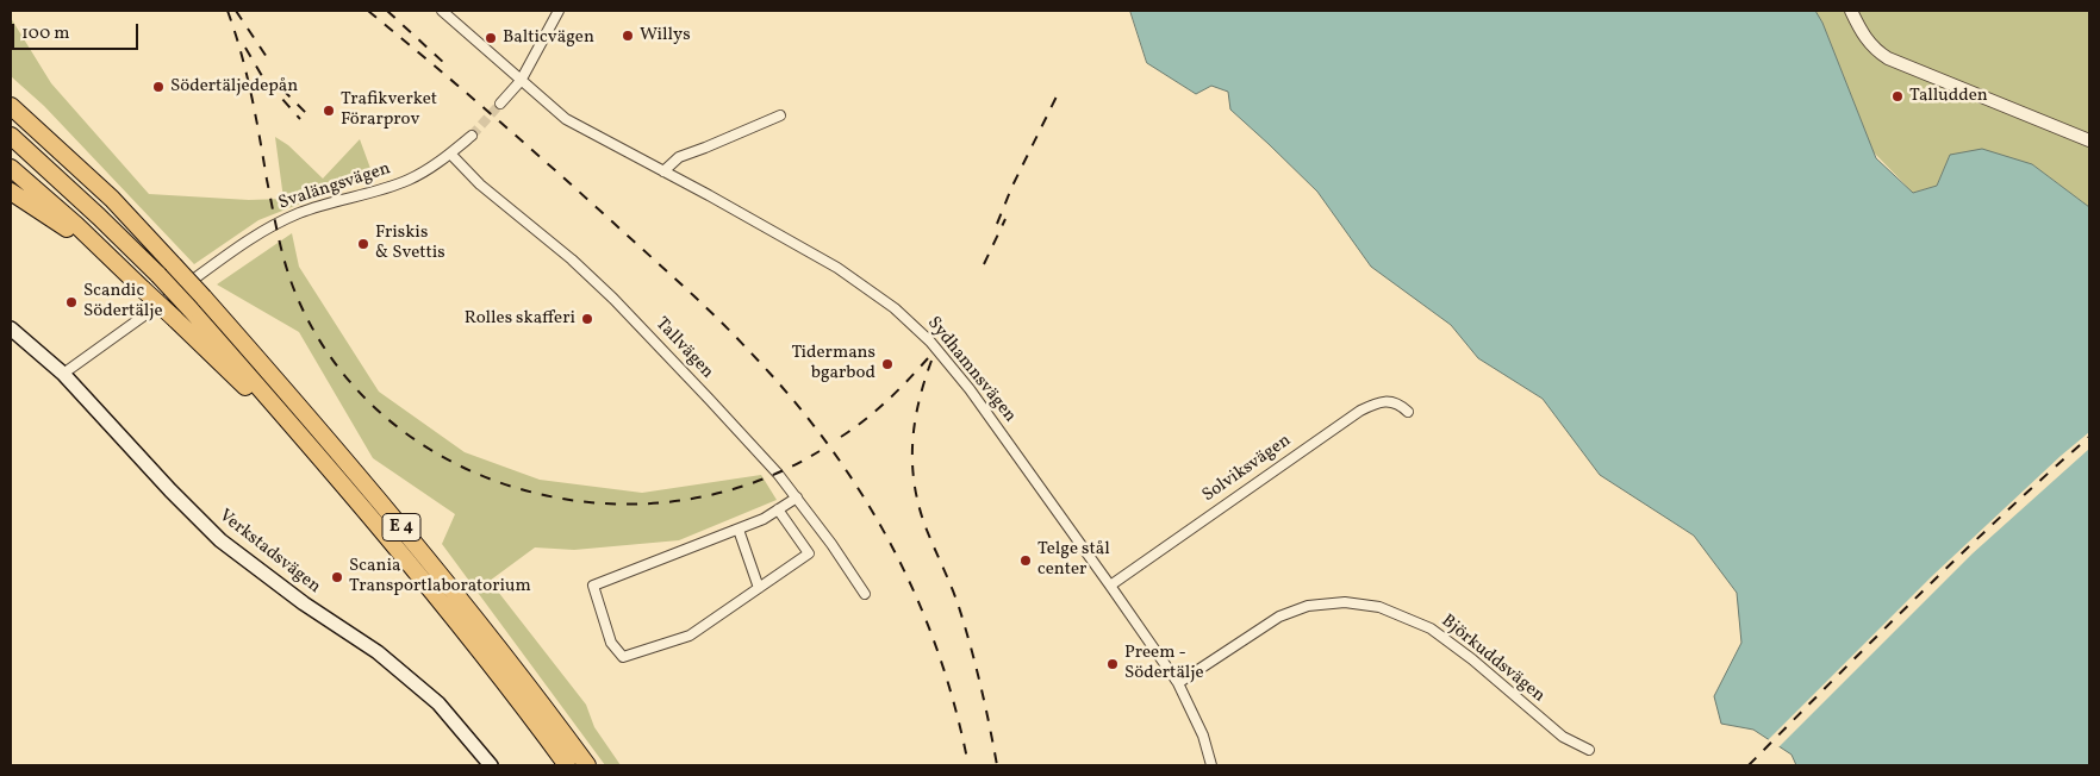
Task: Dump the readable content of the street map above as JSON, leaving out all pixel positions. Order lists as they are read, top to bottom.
{
  "streets": {
    "highway": ["E 4"],
    "main road": ["Verkstadsvägen"],
    "street": [
      "Svalängsvägen",
      "Tallvägen",
      "Sydhamnsvägen",
      "Solviksvägen",
      "Björkuddsvägen"
    ]
  },
  "crossings": [
    ["Svalängsvägen", "Tallvägen"],
    ["Svalängsvägen", "Verkstadsvägen"],
    ["Sydhamnsvägen", "Solviksvägen"],
    ["Sydhamnsvägen", "Björkuddsvägen"]
  ],
  "places": [
    "Willys",
    "Balticvägen",
    "Södertäljedepån",
    "Talludden",
    "Trafikverket Förarprov",
    "Friskis & Svettis",
    "Scandic Södertälje",
    "Rolles skafferi",
    "Tidermans bgarbod",
    "Telge stål center",
    "Scania Transportlaboratorium",
    "Preem - Södertälje"
  ],
  "scale_bar": "100 m"
}
